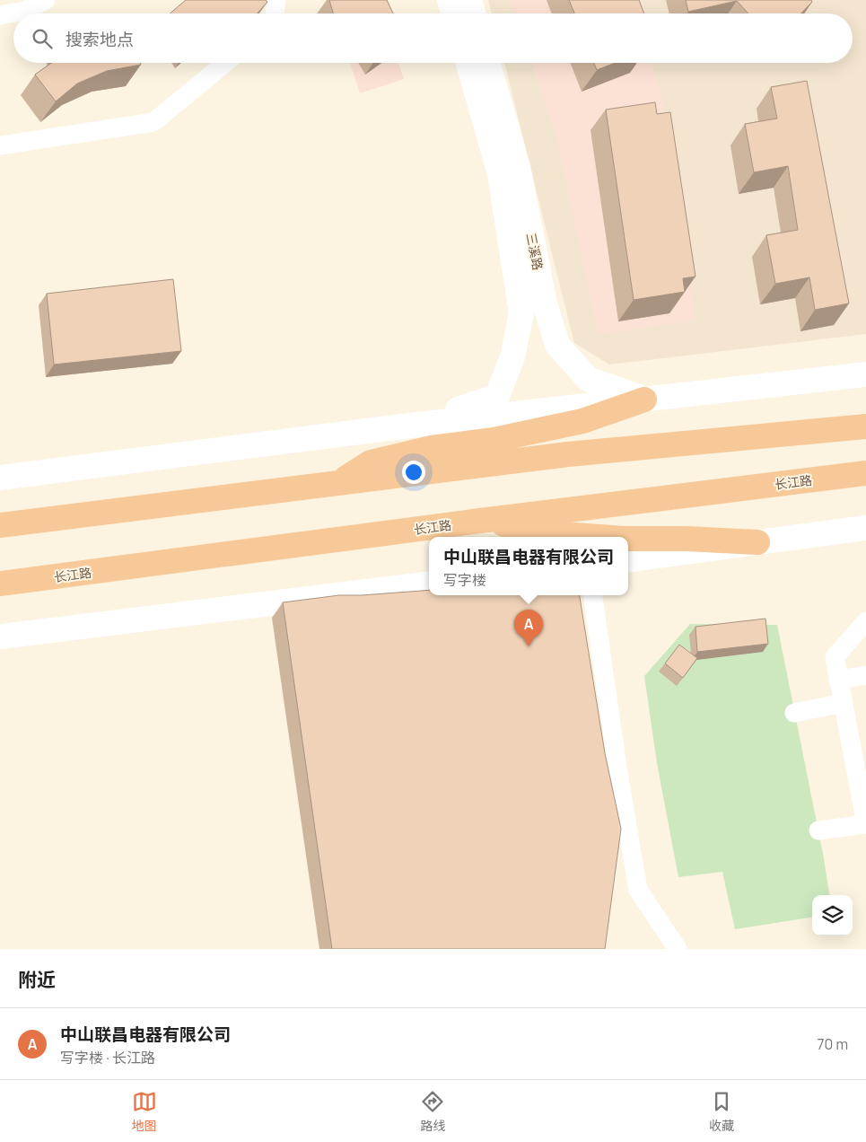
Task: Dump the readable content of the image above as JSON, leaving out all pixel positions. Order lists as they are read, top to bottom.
{
  "streets": {
    "highway": ["长江路"],
    "main road": ["三溪路"]
  },
  "page": {
    "search": "搜索地点",
    "popup": ["中山联昌电器有限公司", "写字楼"],
    "pins": "A",
    "heading": "附近",
    "list": [
      {
        "mark": "A",
        "name": "中山联昌电器有限公司",
        "note": "写字楼 · 长江路",
        "value": "70 m"
      }
    ],
    "nav": ["地图", "路线", "收藏"]
  }
}
